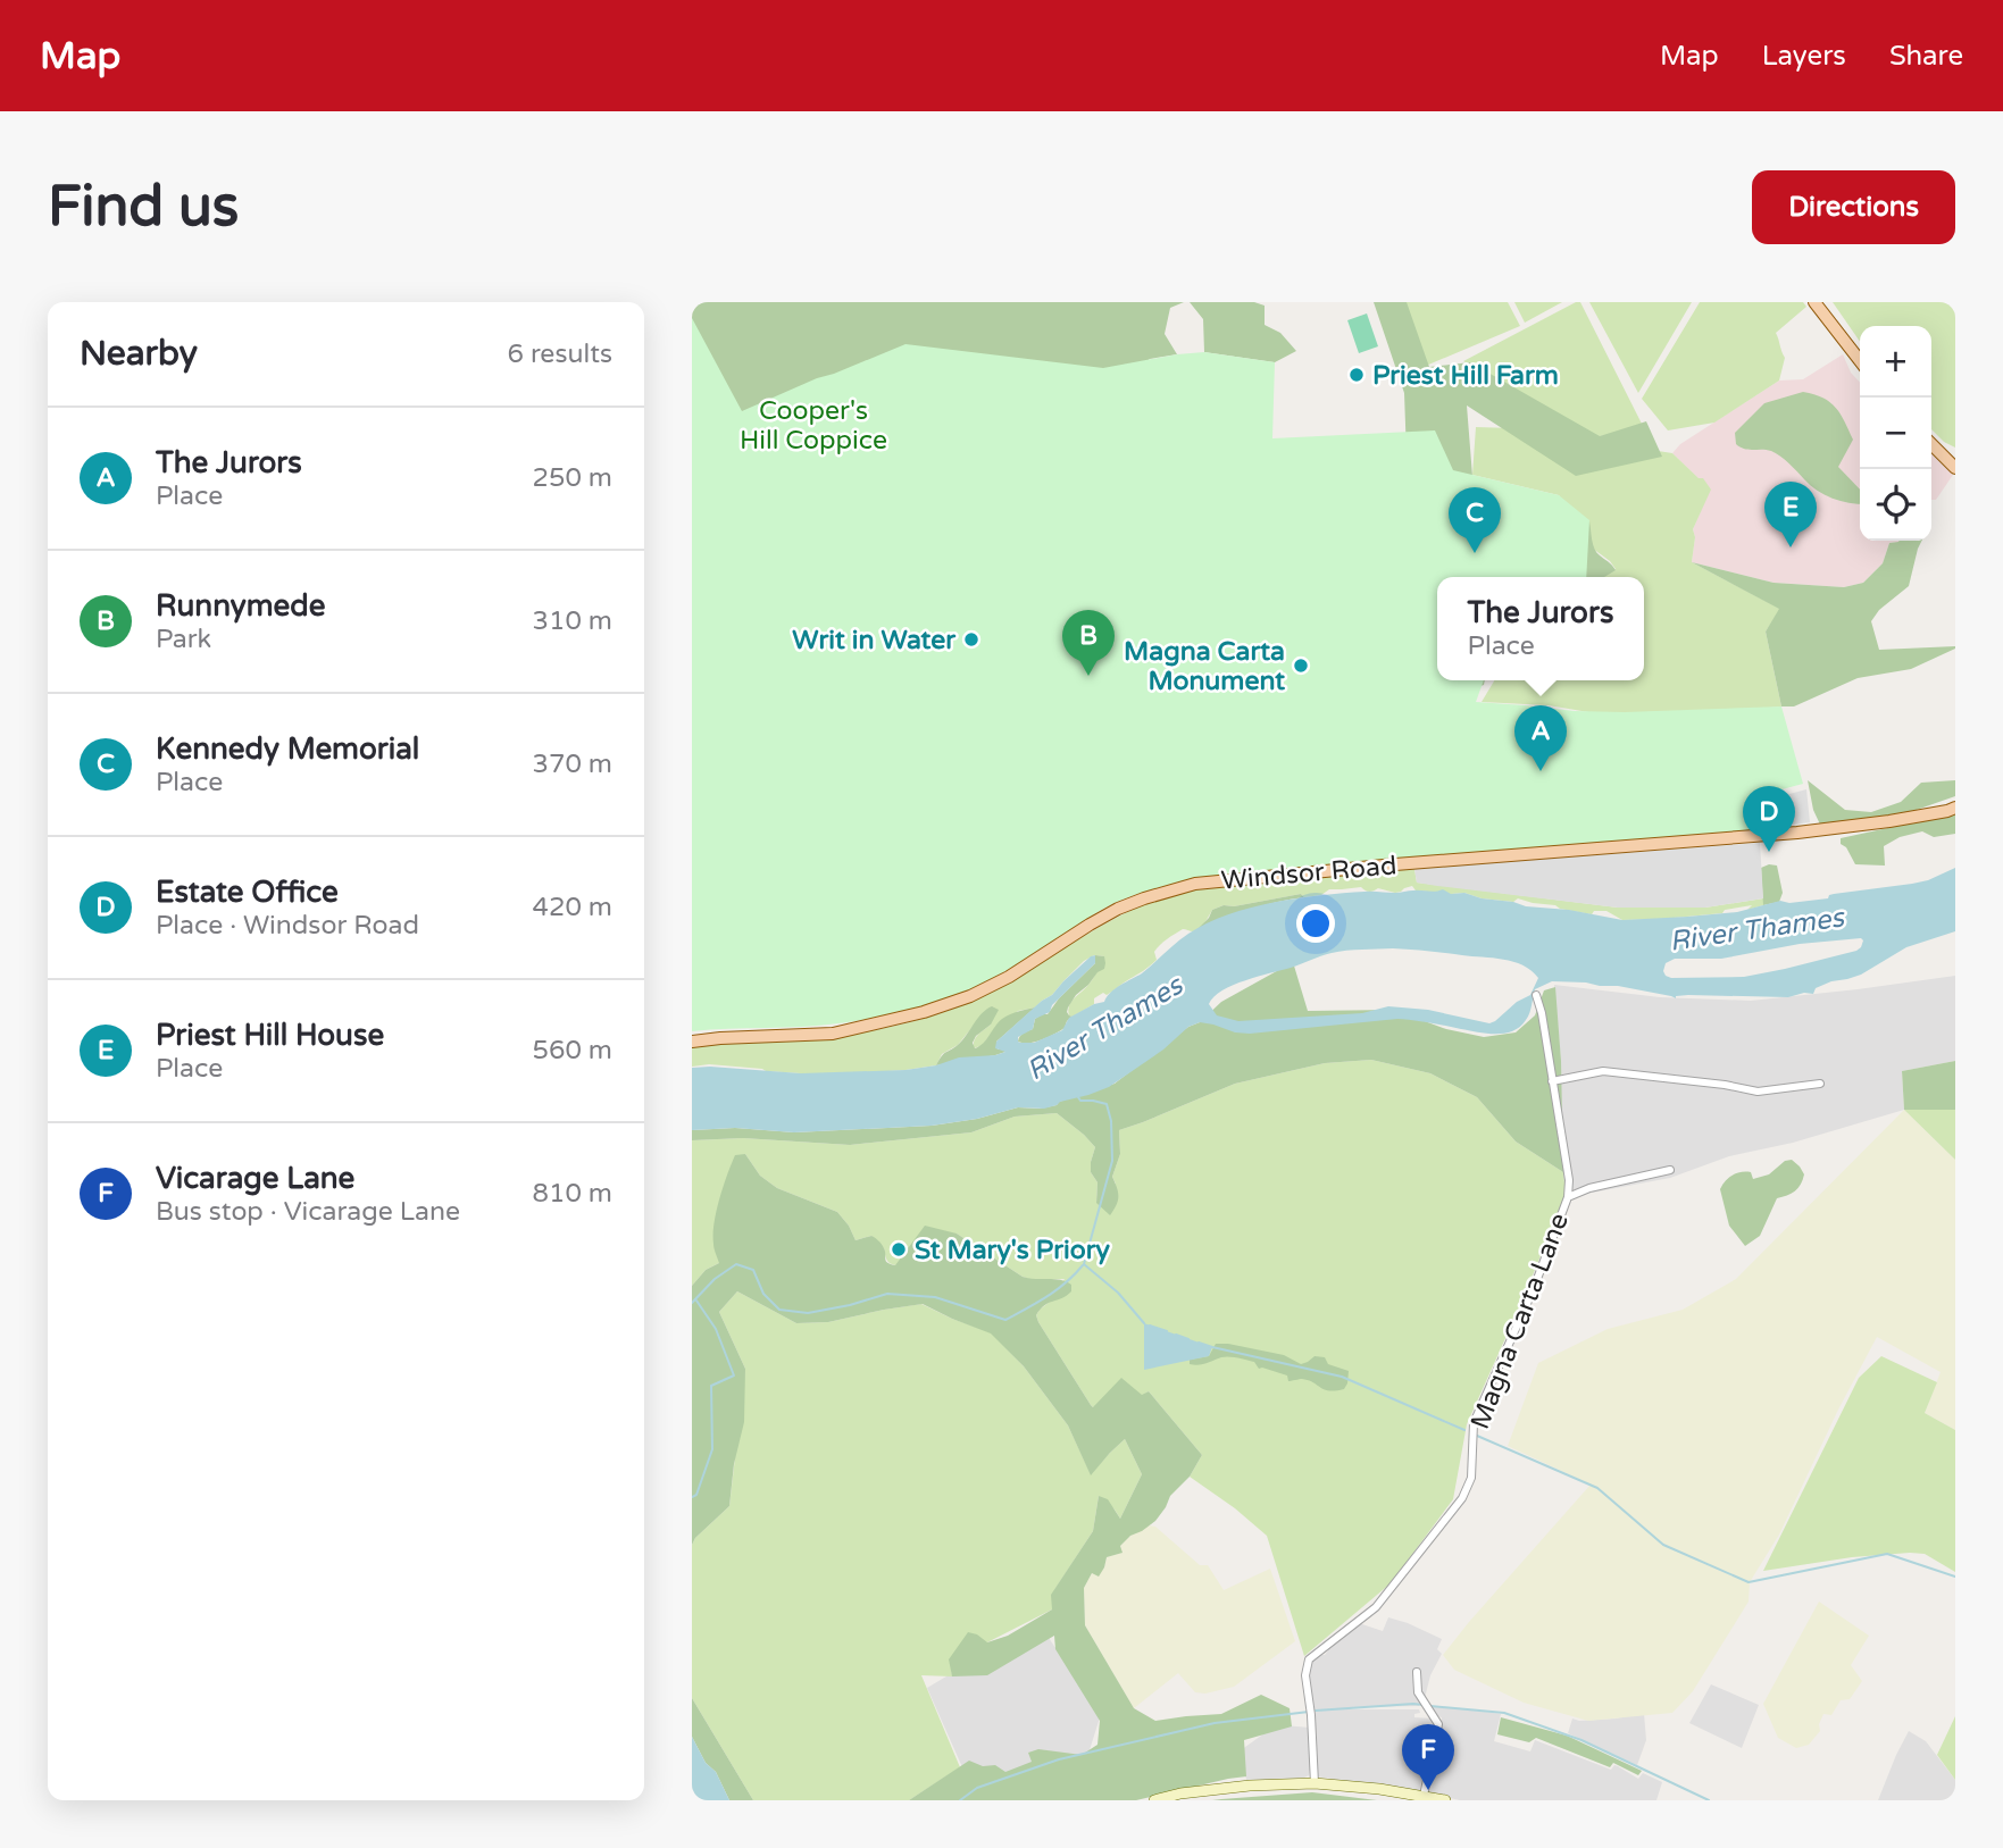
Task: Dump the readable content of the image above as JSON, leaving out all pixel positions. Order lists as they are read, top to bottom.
{
  "streets": {
    "main road": ["Windsor Road"],
    "street": ["Magna Carta Lane"]
  },
  "water": ["River Thames"],
  "parks": ["Cooper's Hill Coppice"],
  "places": [
    "Priest Hill Farm",
    "Writ in Water",
    "Magna Carta Monument",
    "St Mary's Priory"
  ],
  "page": {
    "header": "Map",
    "nav": ["Map", "Layers", "Share"],
    "buttons": "Directions",
    "title": "Find us",
    "heading": ["Nearby", "6 results"],
    "map_buttons": ["+", "−"],
    "list": [
      {
        "mark": "A",
        "name": "The Jurors",
        "note": "Place",
        "value": "250 m"
      },
      {
        "mark": "B",
        "name": "Runnymede",
        "note": "Park",
        "value": "310 m"
      },
      {
        "mark": "C",
        "name": "Kennedy Memorial",
        "note": "Place",
        "value": "370 m"
      },
      {
        "mark": "D",
        "name": "Estate Office",
        "note": "Place · Windsor Road",
        "value": "420 m"
      },
      {
        "mark": "E",
        "name": "Priest Hill House",
        "note": "Place",
        "value": "560 m"
      },
      {
        "mark": "F",
        "name": "Vicarage Lane",
        "note": "Bus stop · Vicarage Lane",
        "value": "810 m"
      }
    ],
    "pins": [
      "E",
      "C",
      "B",
      "A",
      "D",
      "F"
    ],
    "popup": ["The Jurors", "Place"]
  }
}
